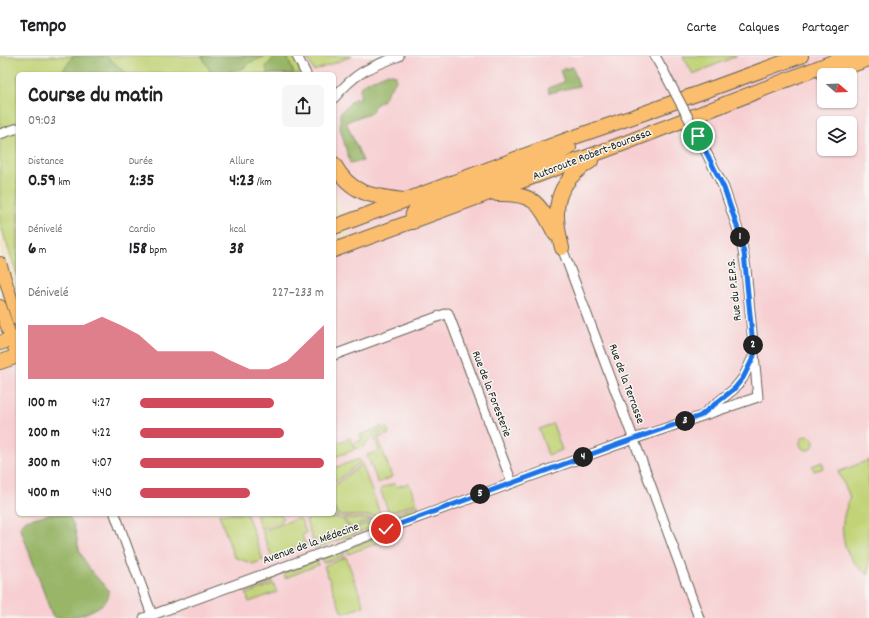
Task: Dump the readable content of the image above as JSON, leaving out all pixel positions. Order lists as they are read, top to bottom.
{
  "streets": {
    "highway": ["Autoroute Robert-Bourassa"],
    "street": [
      "Rue du P.E.P.S.",
      "Rue de la Terrasse",
      "Rue de la Foresterie",
      "Avenue de la Médecine"
    ]
  },
  "crossings": [
    ["Rue du P.E.P.S.", "Avenue de la Médecine"],
    ["Rue de la Terrasse", "Avenue de la Médecine"],
    ["Rue de la Foresterie", "Avenue de la Médecine"]
  ],
  "north": "right",
  "page": {
    "header": "Tempo",
    "nav": ["Carte", "Calques", "Partager"],
    "heading": ["Course du matin", "09:03"],
    "stats": [
      ["Distance", "0.59 km"],
      ["Durée", "2:35"],
      ["Allure", "4:23 /km"],
      ["Dénivelé", "6 m"],
      ["Cardio", "158 bpm"],
      ["kcal", "38"]
    ],
    "pins": [
      "1",
      "2",
      "3",
      "4",
      "5"
    ],
    "chart": ["Dénivelé", "227–233 m"],
    "list": [
      {
        "name": "100 m",
        "note": "4:27"
      },
      {
        "name": "200 m",
        "note": "4:22"
      },
      {
        "name": "300 m",
        "note": "4:07"
      },
      {
        "name": "400 m",
        "note": "4:40"
      }
    ]
  }
}
